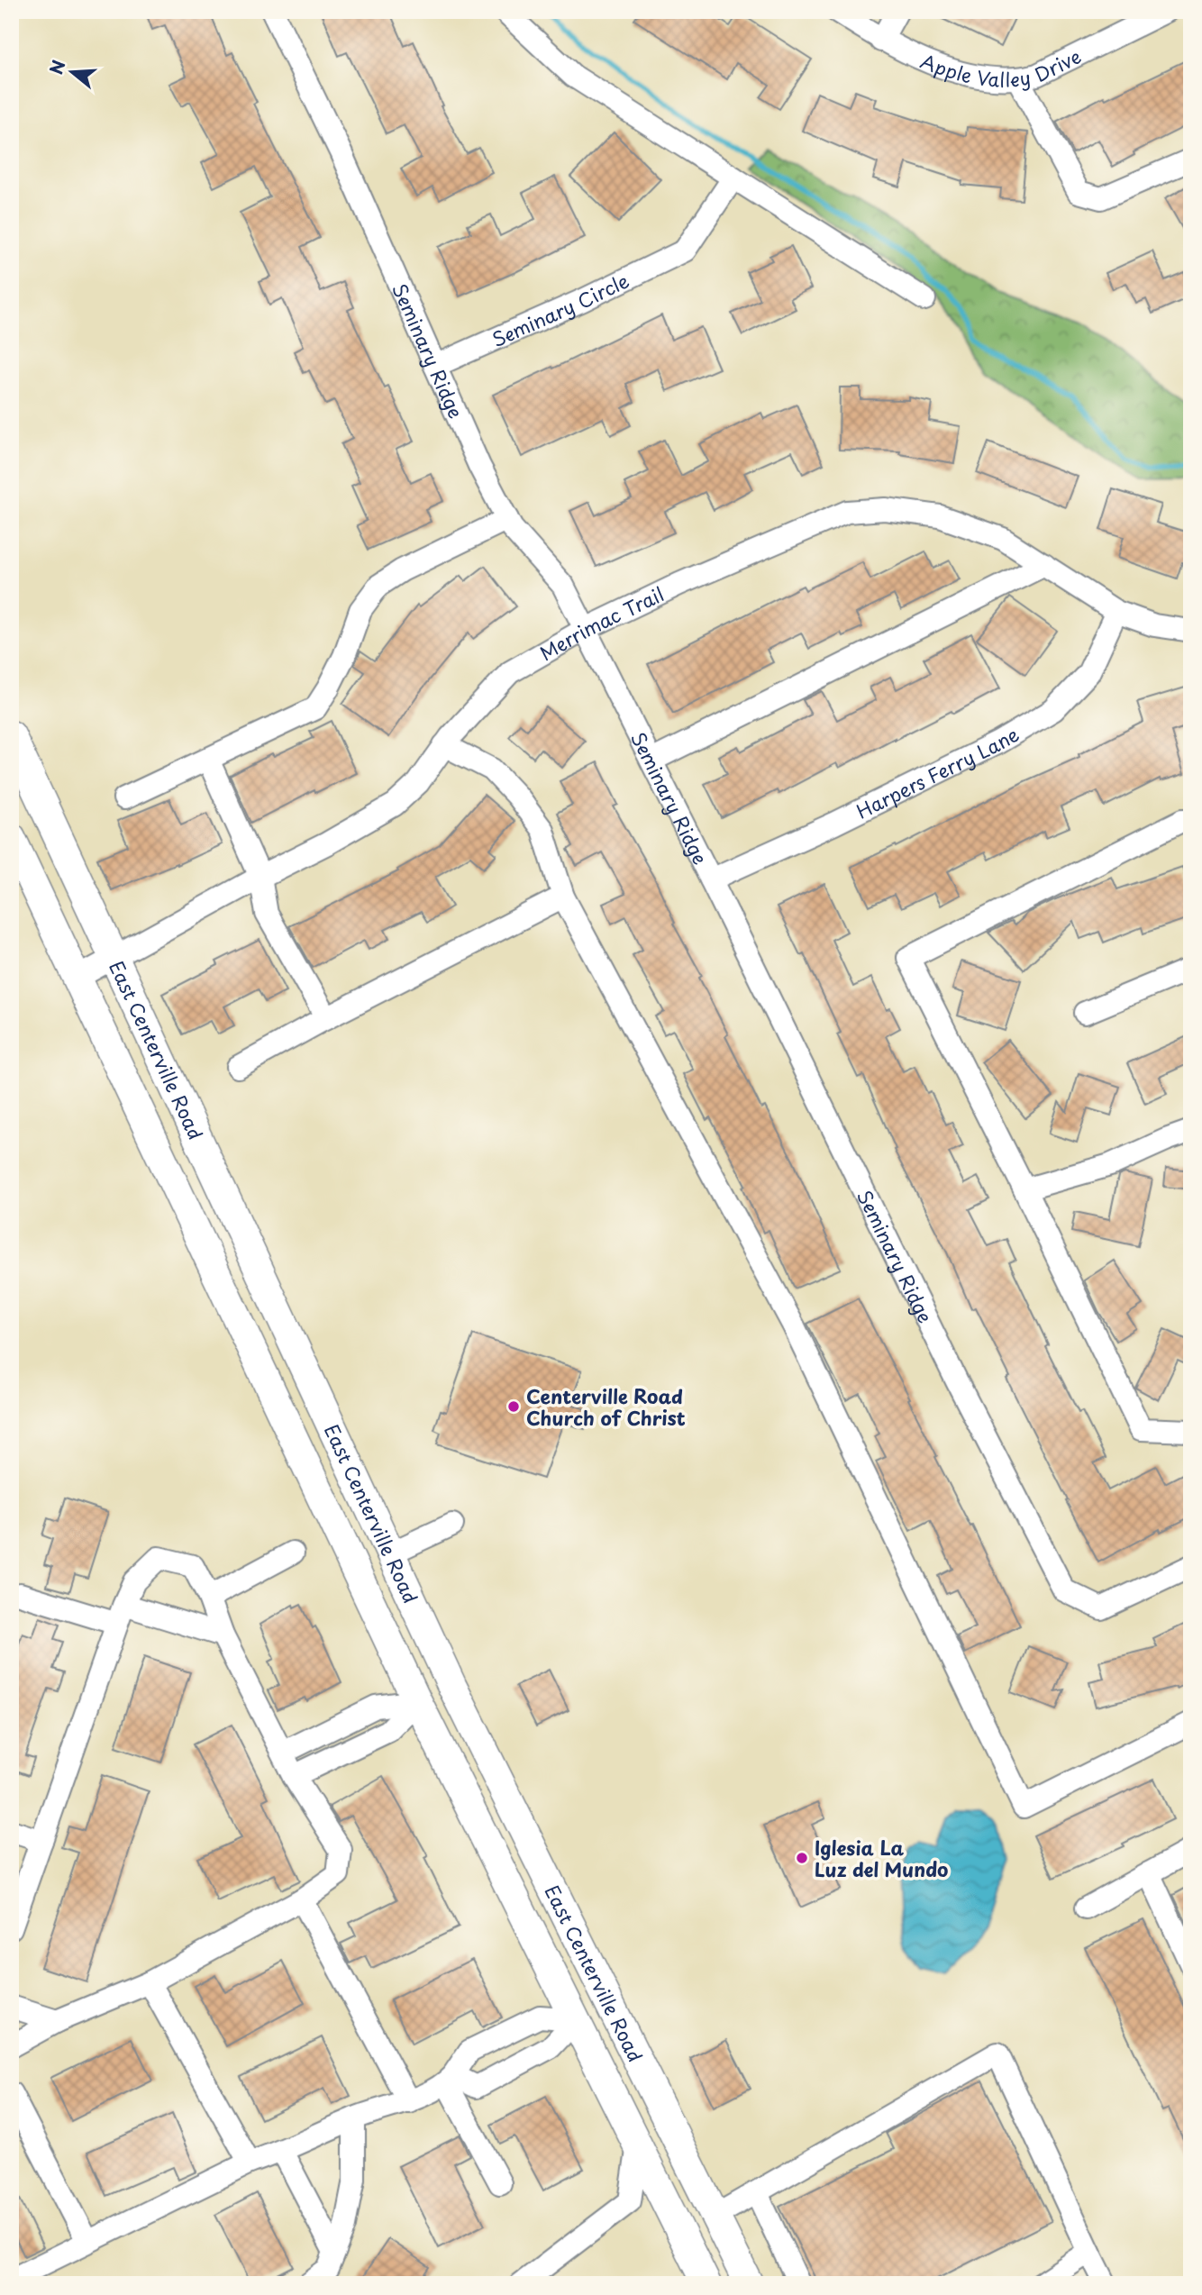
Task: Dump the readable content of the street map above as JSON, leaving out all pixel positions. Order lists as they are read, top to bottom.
{
  "streets": {
    "main road": ["East Centerville Road"],
    "street": [
      "Apple Valley Drive",
      "Seminary Circle",
      "Seminary Ridge",
      "Merrimac Trail",
      "Harpers Ferry Lane"
    ]
  },
  "crossings": [
    ["Seminary Circle", "Seminary Ridge"],
    ["Seminary Ridge", "Merrimac Trail"],
    ["Seminary Ridge", "Harpers Ferry Lane"],
    ["Merrimac Trail", "Harpers Ferry Lane"],
    ["Merrimac Trail", "East Centerville Road"]
  ],
  "places": ["Centerville Road Church of Christ", "Iglesia La Luz del Mundo"],
  "north": "left"
}
